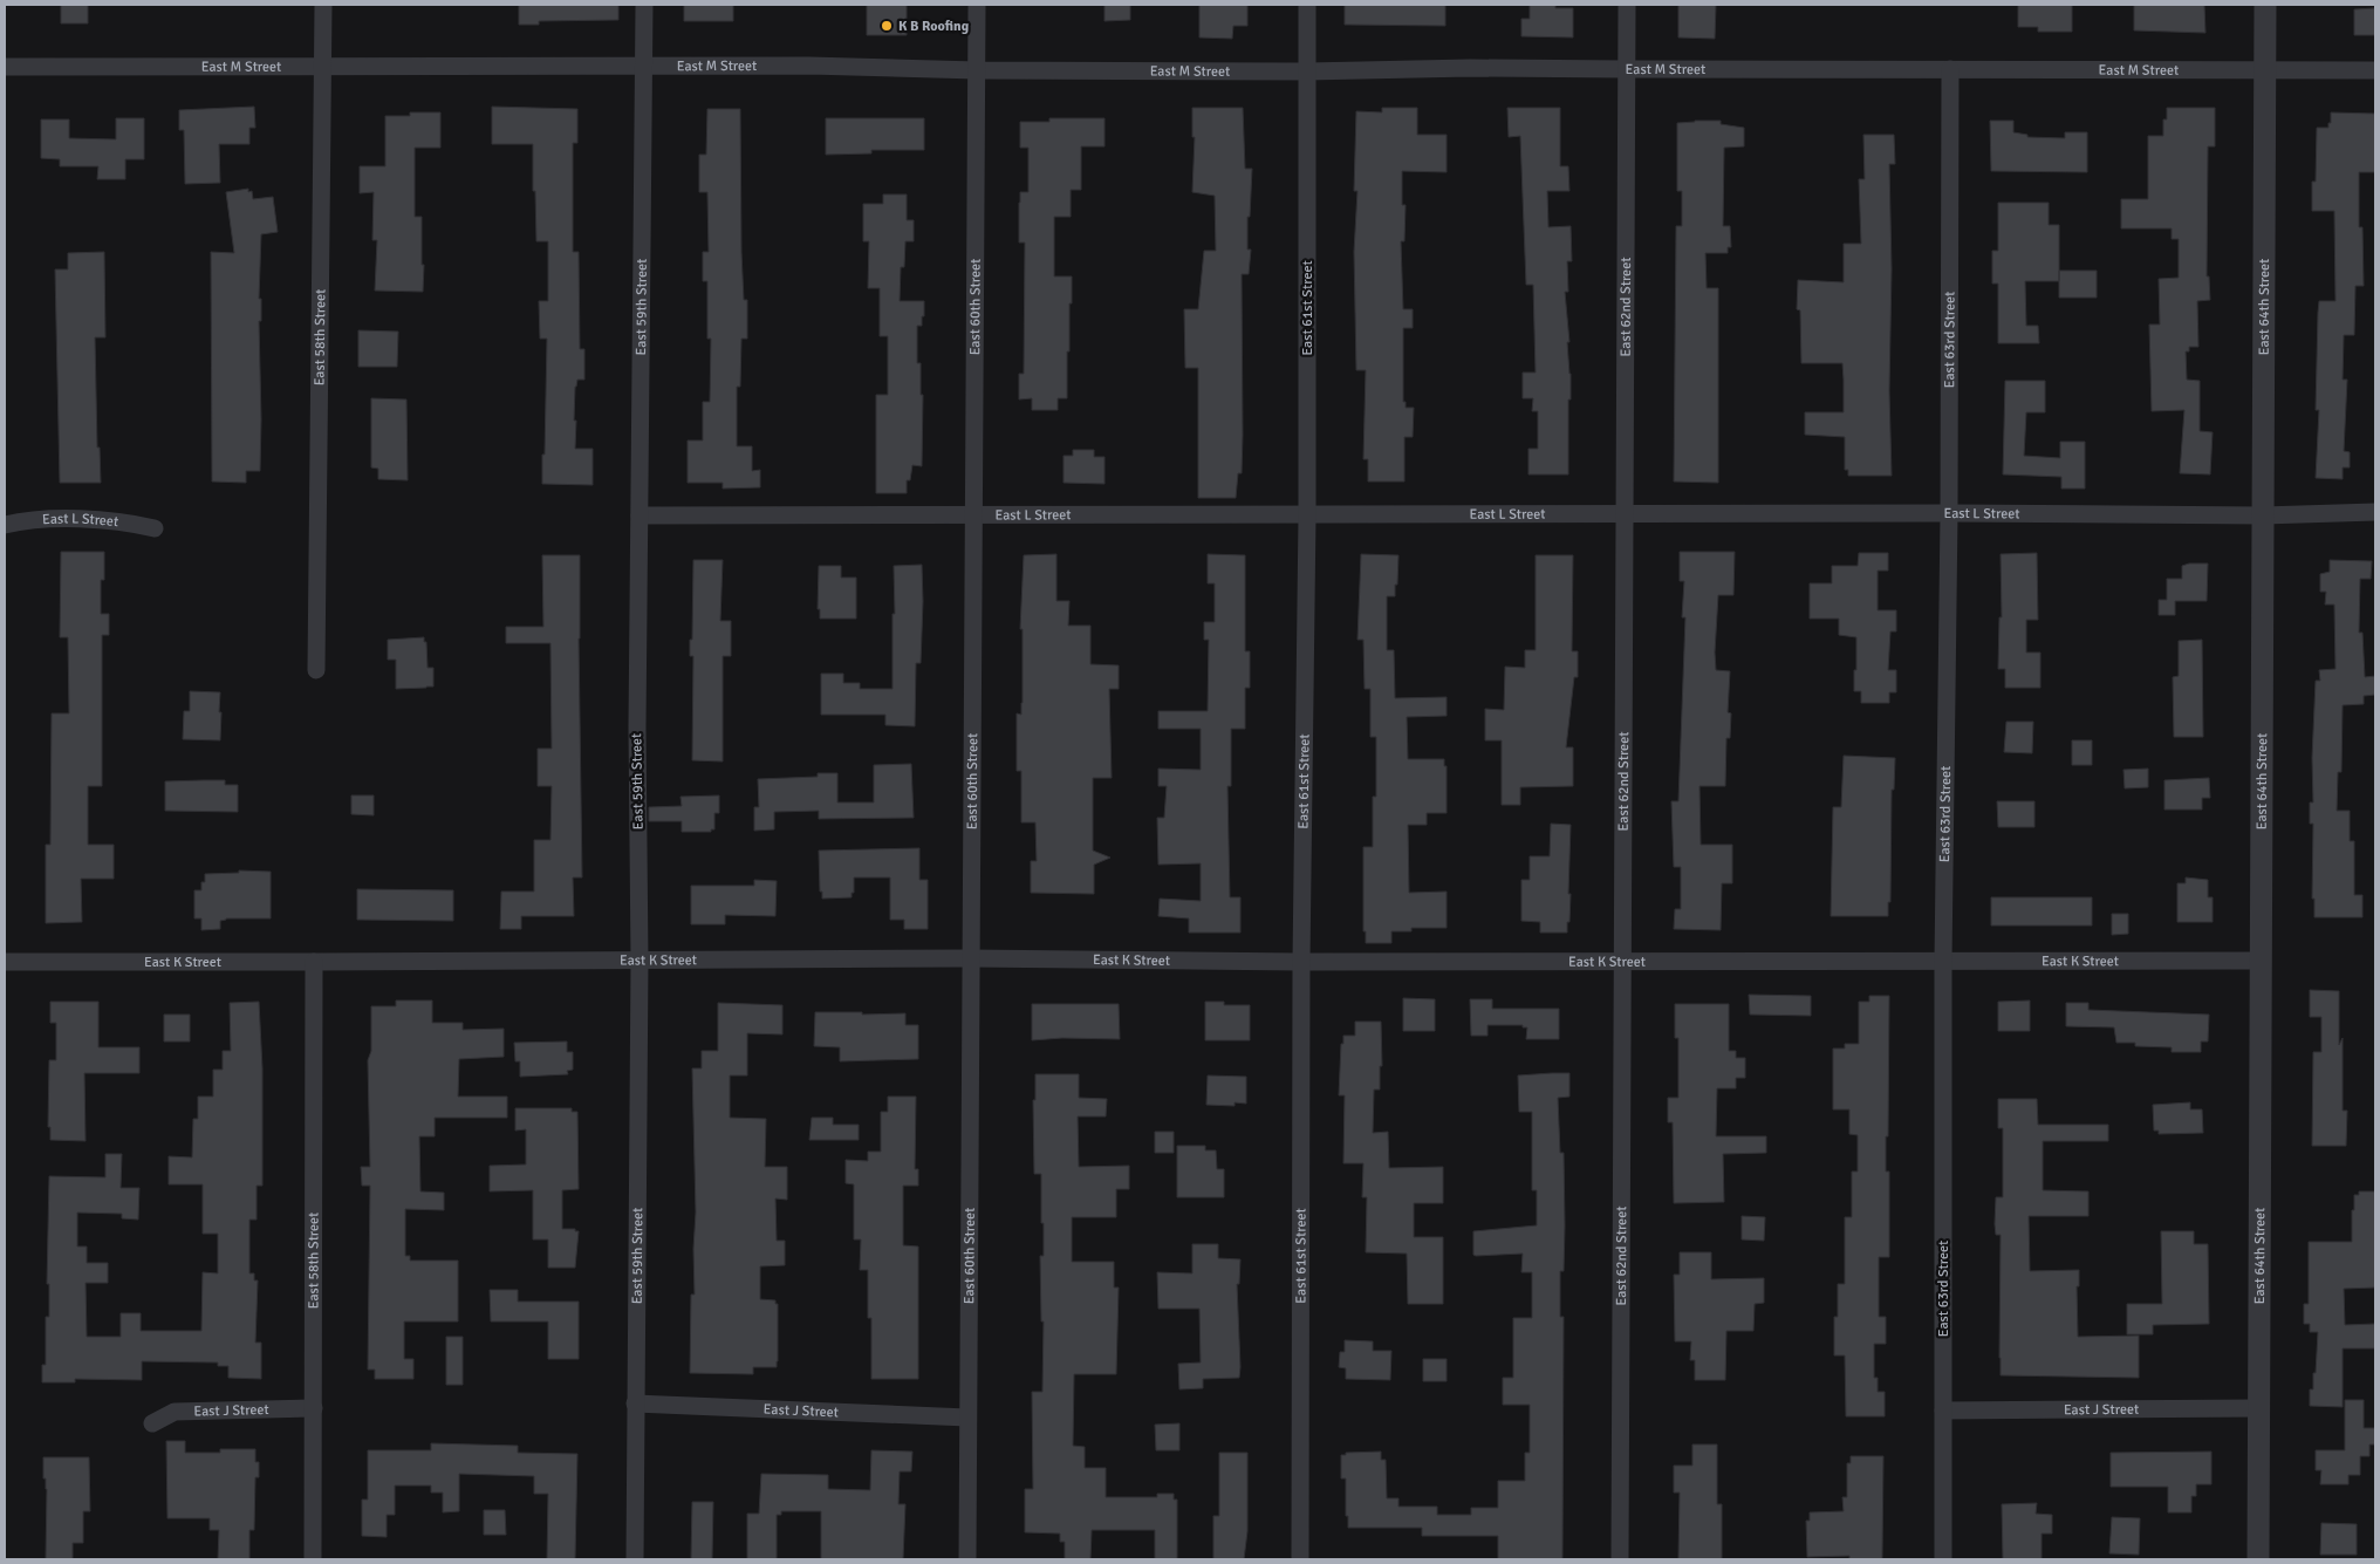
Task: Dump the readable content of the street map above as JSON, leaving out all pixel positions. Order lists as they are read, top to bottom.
{
  "streets": {
    "street": [
      "East M Street",
      "East 59th Street",
      "East 60th Street",
      "East 61st Street",
      "East 62nd Street",
      "East 64th Street",
      "East 58th Street",
      "East 63rd Street",
      "East L Street",
      "East K Street",
      "East J Street"
    ]
  },
  "crossings": [
    ["East M Street", "East 59th Street"],
    ["East M Street", "East 60th Street"],
    ["East M Street", "East 61st Street"],
    ["East M Street", "East 62nd Street"],
    ["East M Street", "East 64th Street"],
    ["East M Street", "East 58th Street"],
    ["East M Street", "East 63rd Street"],
    ["East 59th Street", "East L Street"],
    ["East 59th Street", "East K Street"],
    ["East 59th Street", "East J Street"],
    ["East 60th Street", "East L Street"],
    ["East 60th Street", "East K Street"],
    ["East 60th Street", "East J Street"],
    ["East 61st Street", "East L Street"],
    ["East 61st Street", "East K Street"],
    ["East 62nd Street", "East L Street"],
    ["East 62nd Street", "East K Street"],
    ["East 64th Street", "East L Street"],
    ["East 64th Street", "East K Street"],
    ["East 64th Street", "East J Street"],
    ["East 58th Street", "East K Street"],
    ["East 58th Street", "East J Street"],
    ["East 63rd Street", "East L Street"],
    ["East 63rd Street", "East K Street"],
    ["East 63rd Street", "East J Street"]
  ],
  "places": ["K B Roofing"]
}
